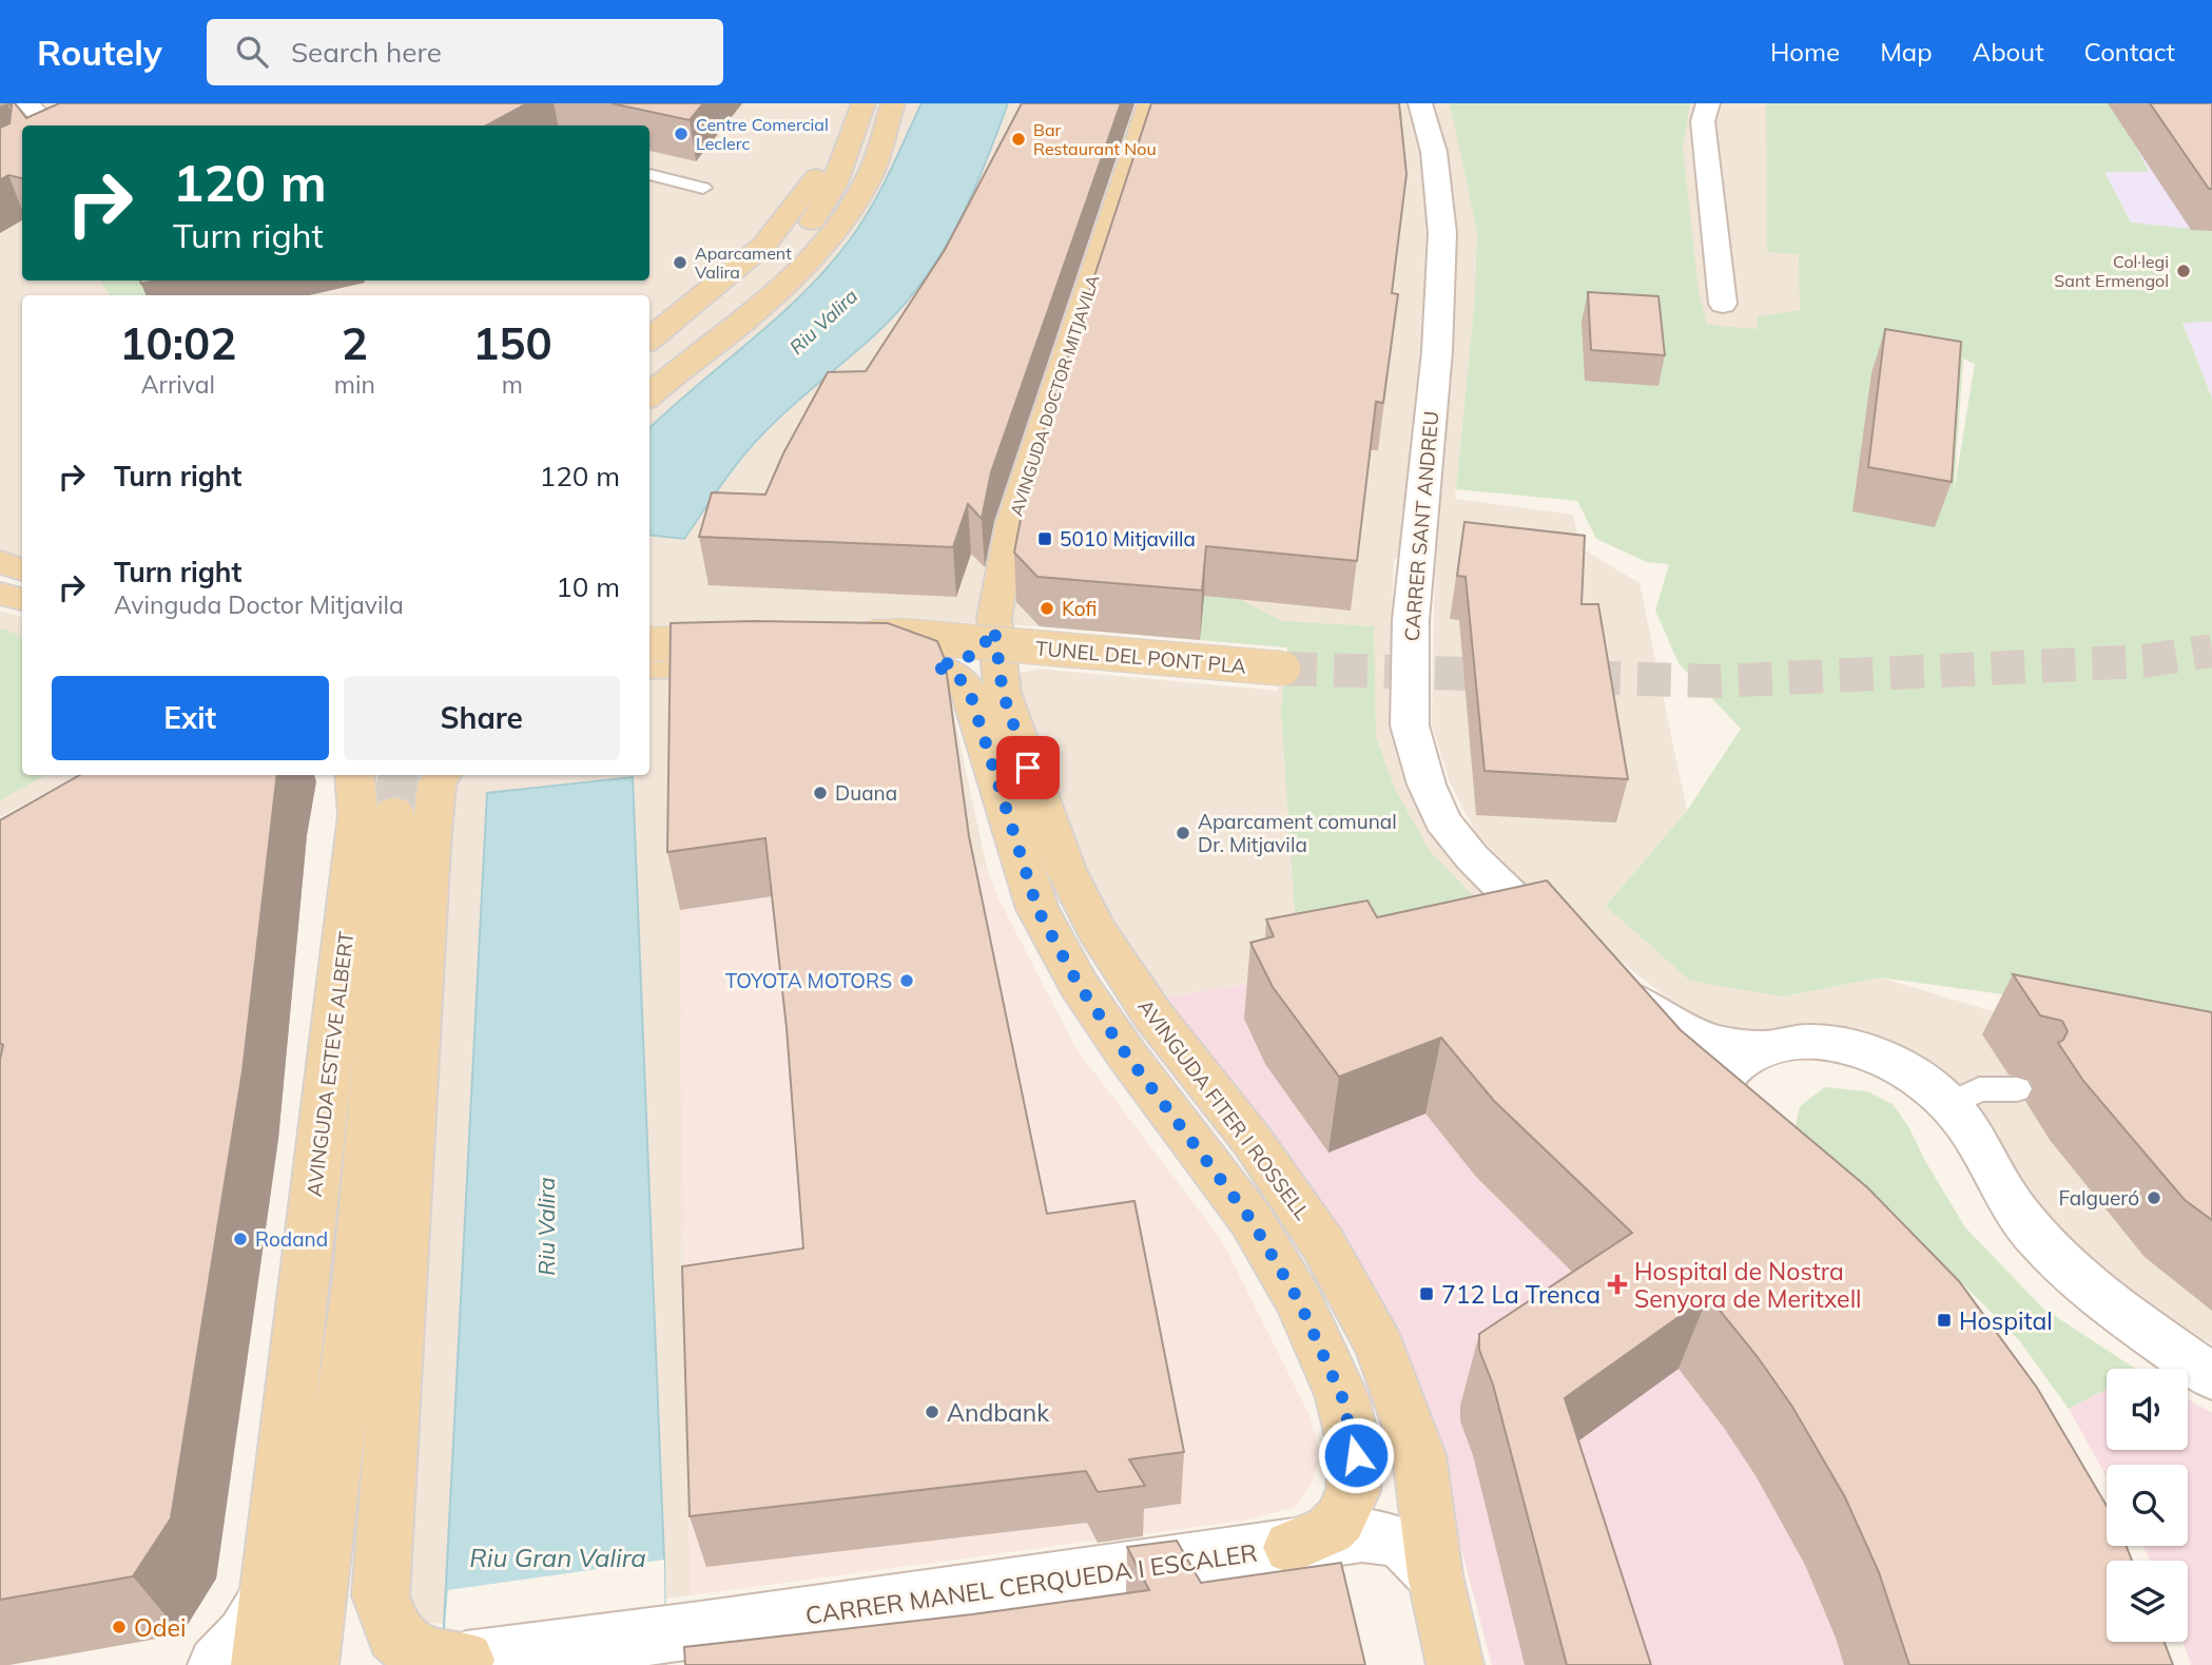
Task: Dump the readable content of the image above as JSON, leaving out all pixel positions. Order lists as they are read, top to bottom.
{
  "streets": {
    "main road": [
      "AVINGUDA DOCTOR MITJAVILA",
      "TUNEL DEL PONT PLA",
      "AVINGUDA ESTEVE ALBERT",
      "AVINGUDA FITER I ROSSELL"
    ],
    "street": ["CARRER SANT ANDREU", "CARRER MANEL CERQUEDA I ESCALER"]
  },
  "crossings": [
    ["AVINGUDA DOCTOR MITJAVILA", "AVINGUDA FITER I ROSSELL"],
    ["AVINGUDA FITER I ROSSELL", "CARRER MANEL CERQUEDA I ESCALER"]
  ],
  "water": ["Riu Valira", "Riu Gran Valira"],
  "places": {
    "other": [
      "Centre Comercial Leclerc",
      "Bar Restaurant Nou",
      "Aparcament Valira",
      "Col·legi Sant Ermengol",
      "Kofi",
      "Duana",
      "Aparcament comunal Dr. Mitjavila",
      "TOYOTA MOTORS",
      "Falgueró",
      "Rodand",
      "Andbank",
      "Odei"
    ],
    "transit": ["5010 Mitjavilla", "712 La Trenca", "Hospital"],
    "health": ["Hospital de Nostra Senyora de Meritxell"]
  },
  "page": {
    "header": "Routely",
    "search": "Search here",
    "nav": [
      "Home",
      "Map",
      "About",
      "Contact"
    ],
    "turn": ["120 m", "Turn right"],
    "eta": [
      "10:02",
      "Arrival",
      "2",
      "min",
      "150",
      "m"
    ],
    "list": [
      {
        "name": "Turn right",
        "value": "120 m"
      },
      {
        "name": "Turn right",
        "note": "Avinguda Doctor Mitjavila",
        "value": "10 m"
      }
    ],
    "buttons": ["Exit", "Share"]
  }
}
